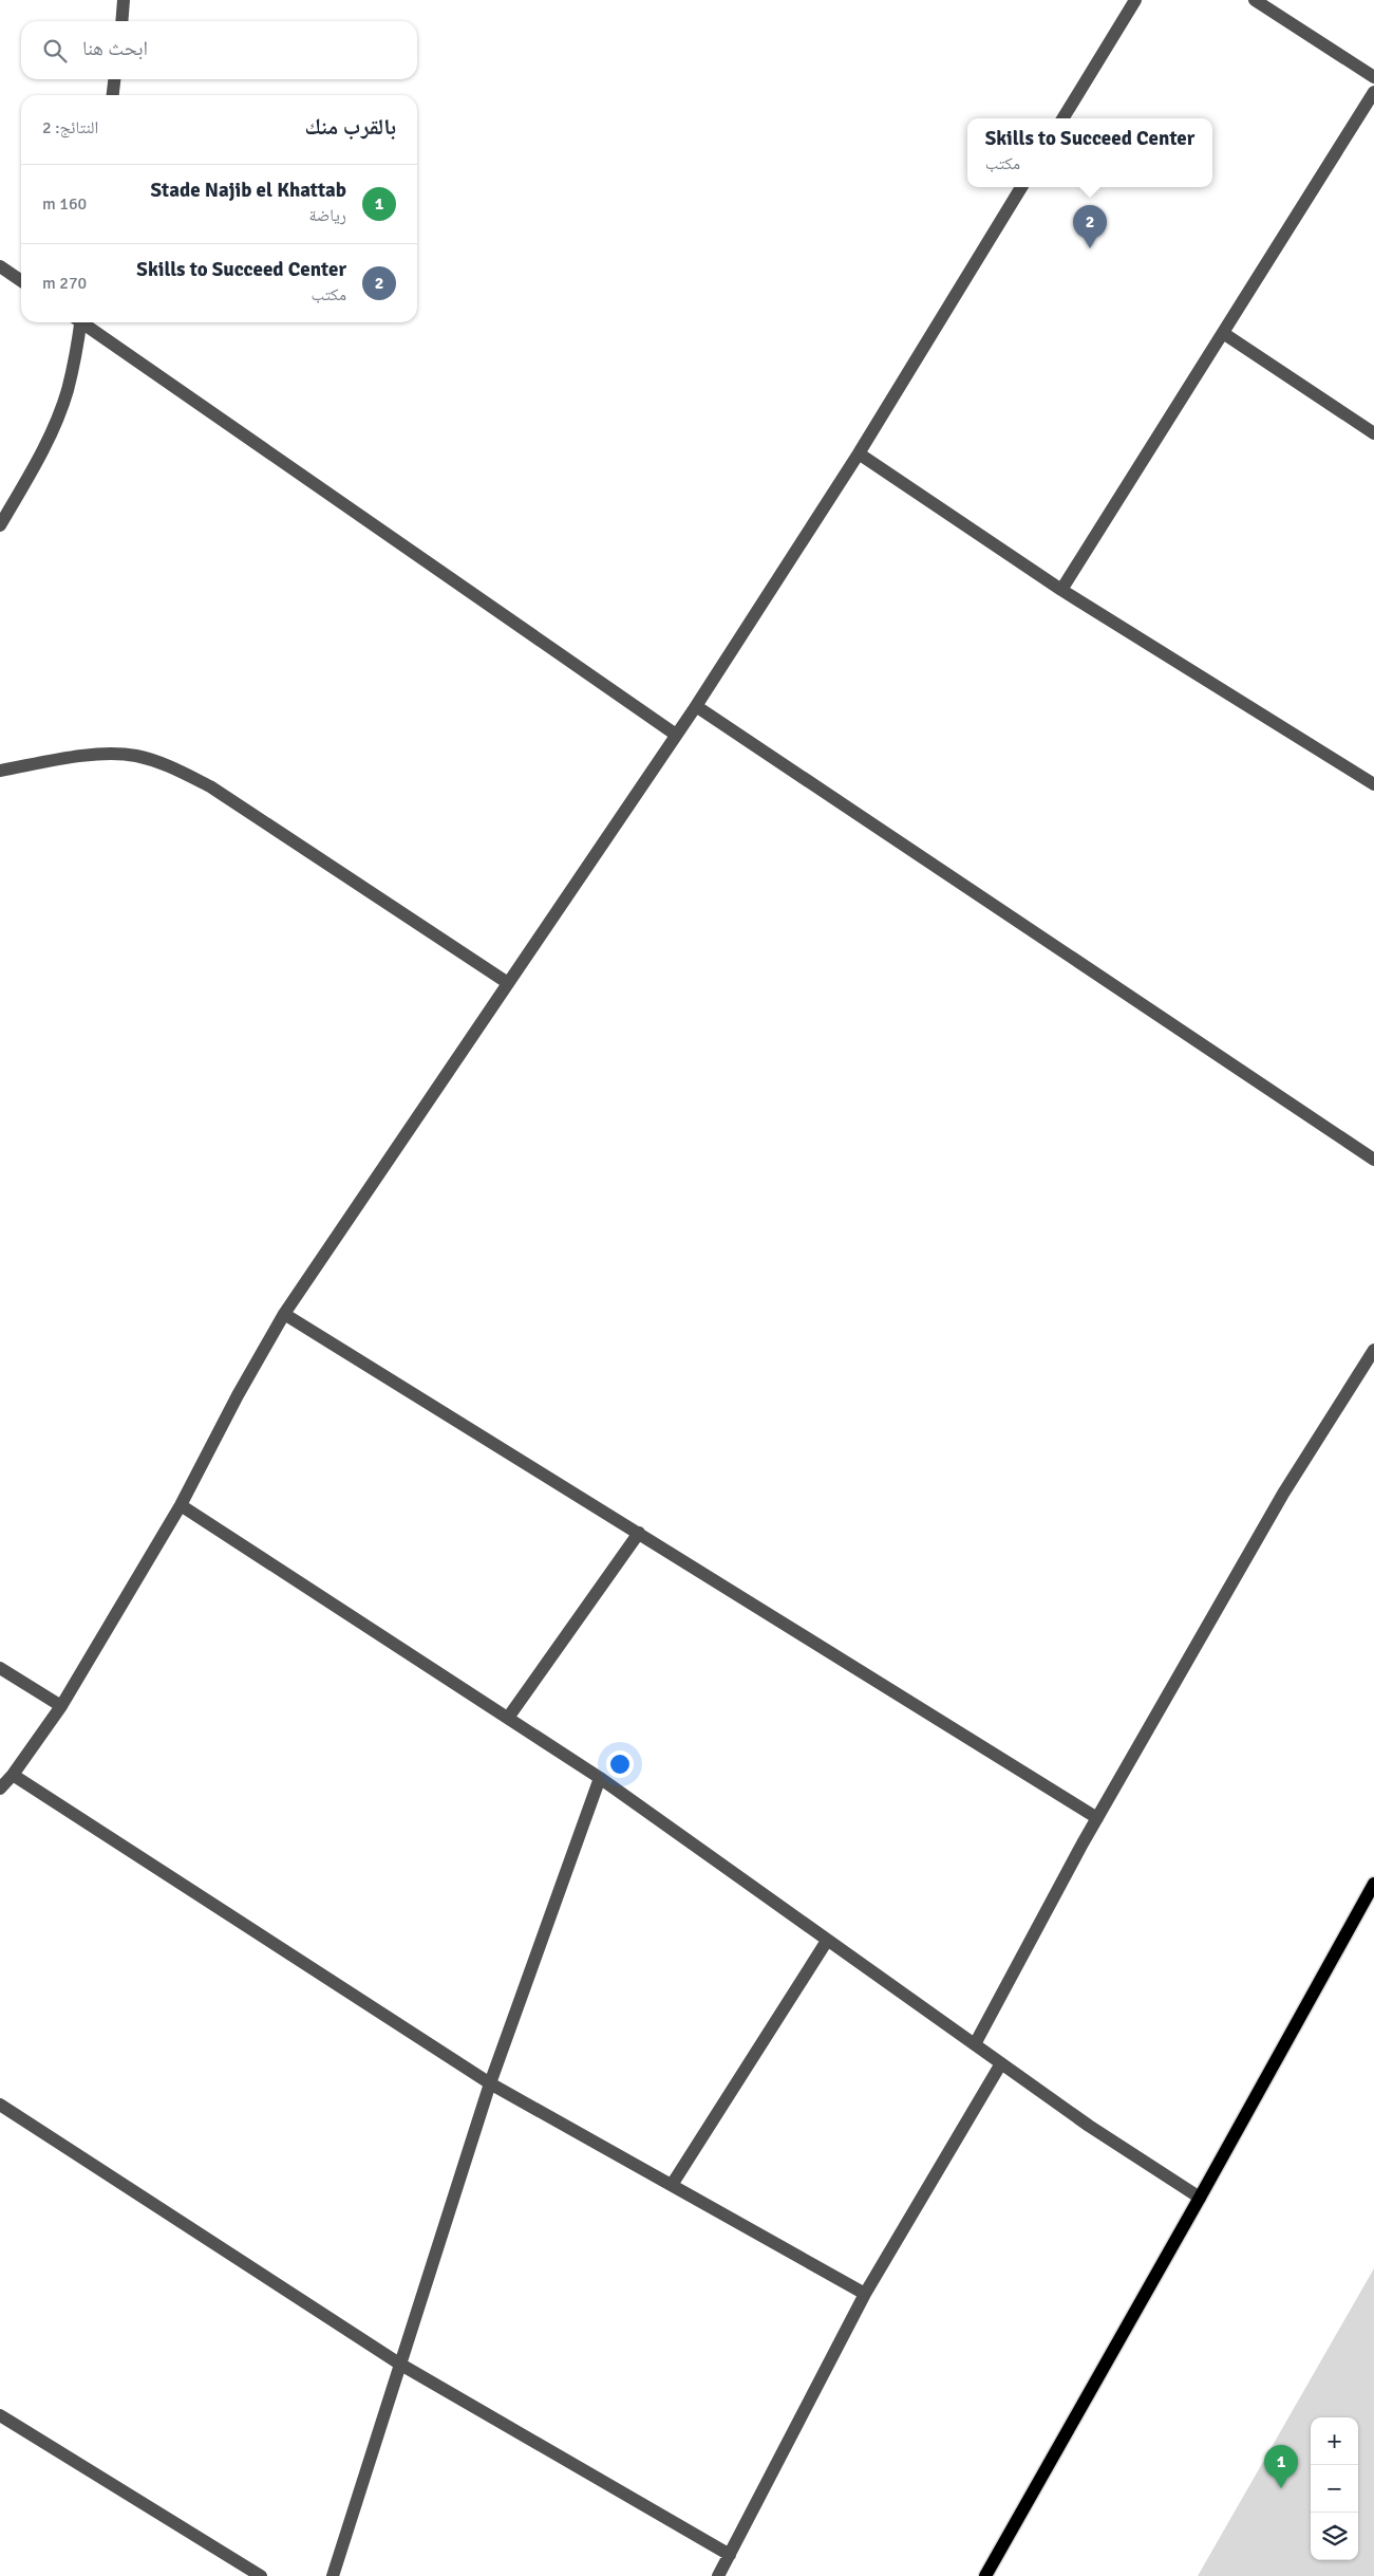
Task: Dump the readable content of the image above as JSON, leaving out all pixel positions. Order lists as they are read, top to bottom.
{
  "page": {
    "search": "ابحث هنا",
    "heading": ["بالقرب منك", "النتائج: 2"],
    "popup": ["Skills to Succeed Center", "مكتب"],
    "list": [
      {
        "mark": "1",
        "name": "Stade Najib el Khattab",
        "note": "رياضة",
        "value": "160 m"
      },
      {
        "mark": "2",
        "name": "Skills to Succeed Center",
        "note": "مكتب",
        "value": "270 m"
      }
    ],
    "pins": ["2", "1"],
    "map_buttons": ["+", "−"]
  }
}
